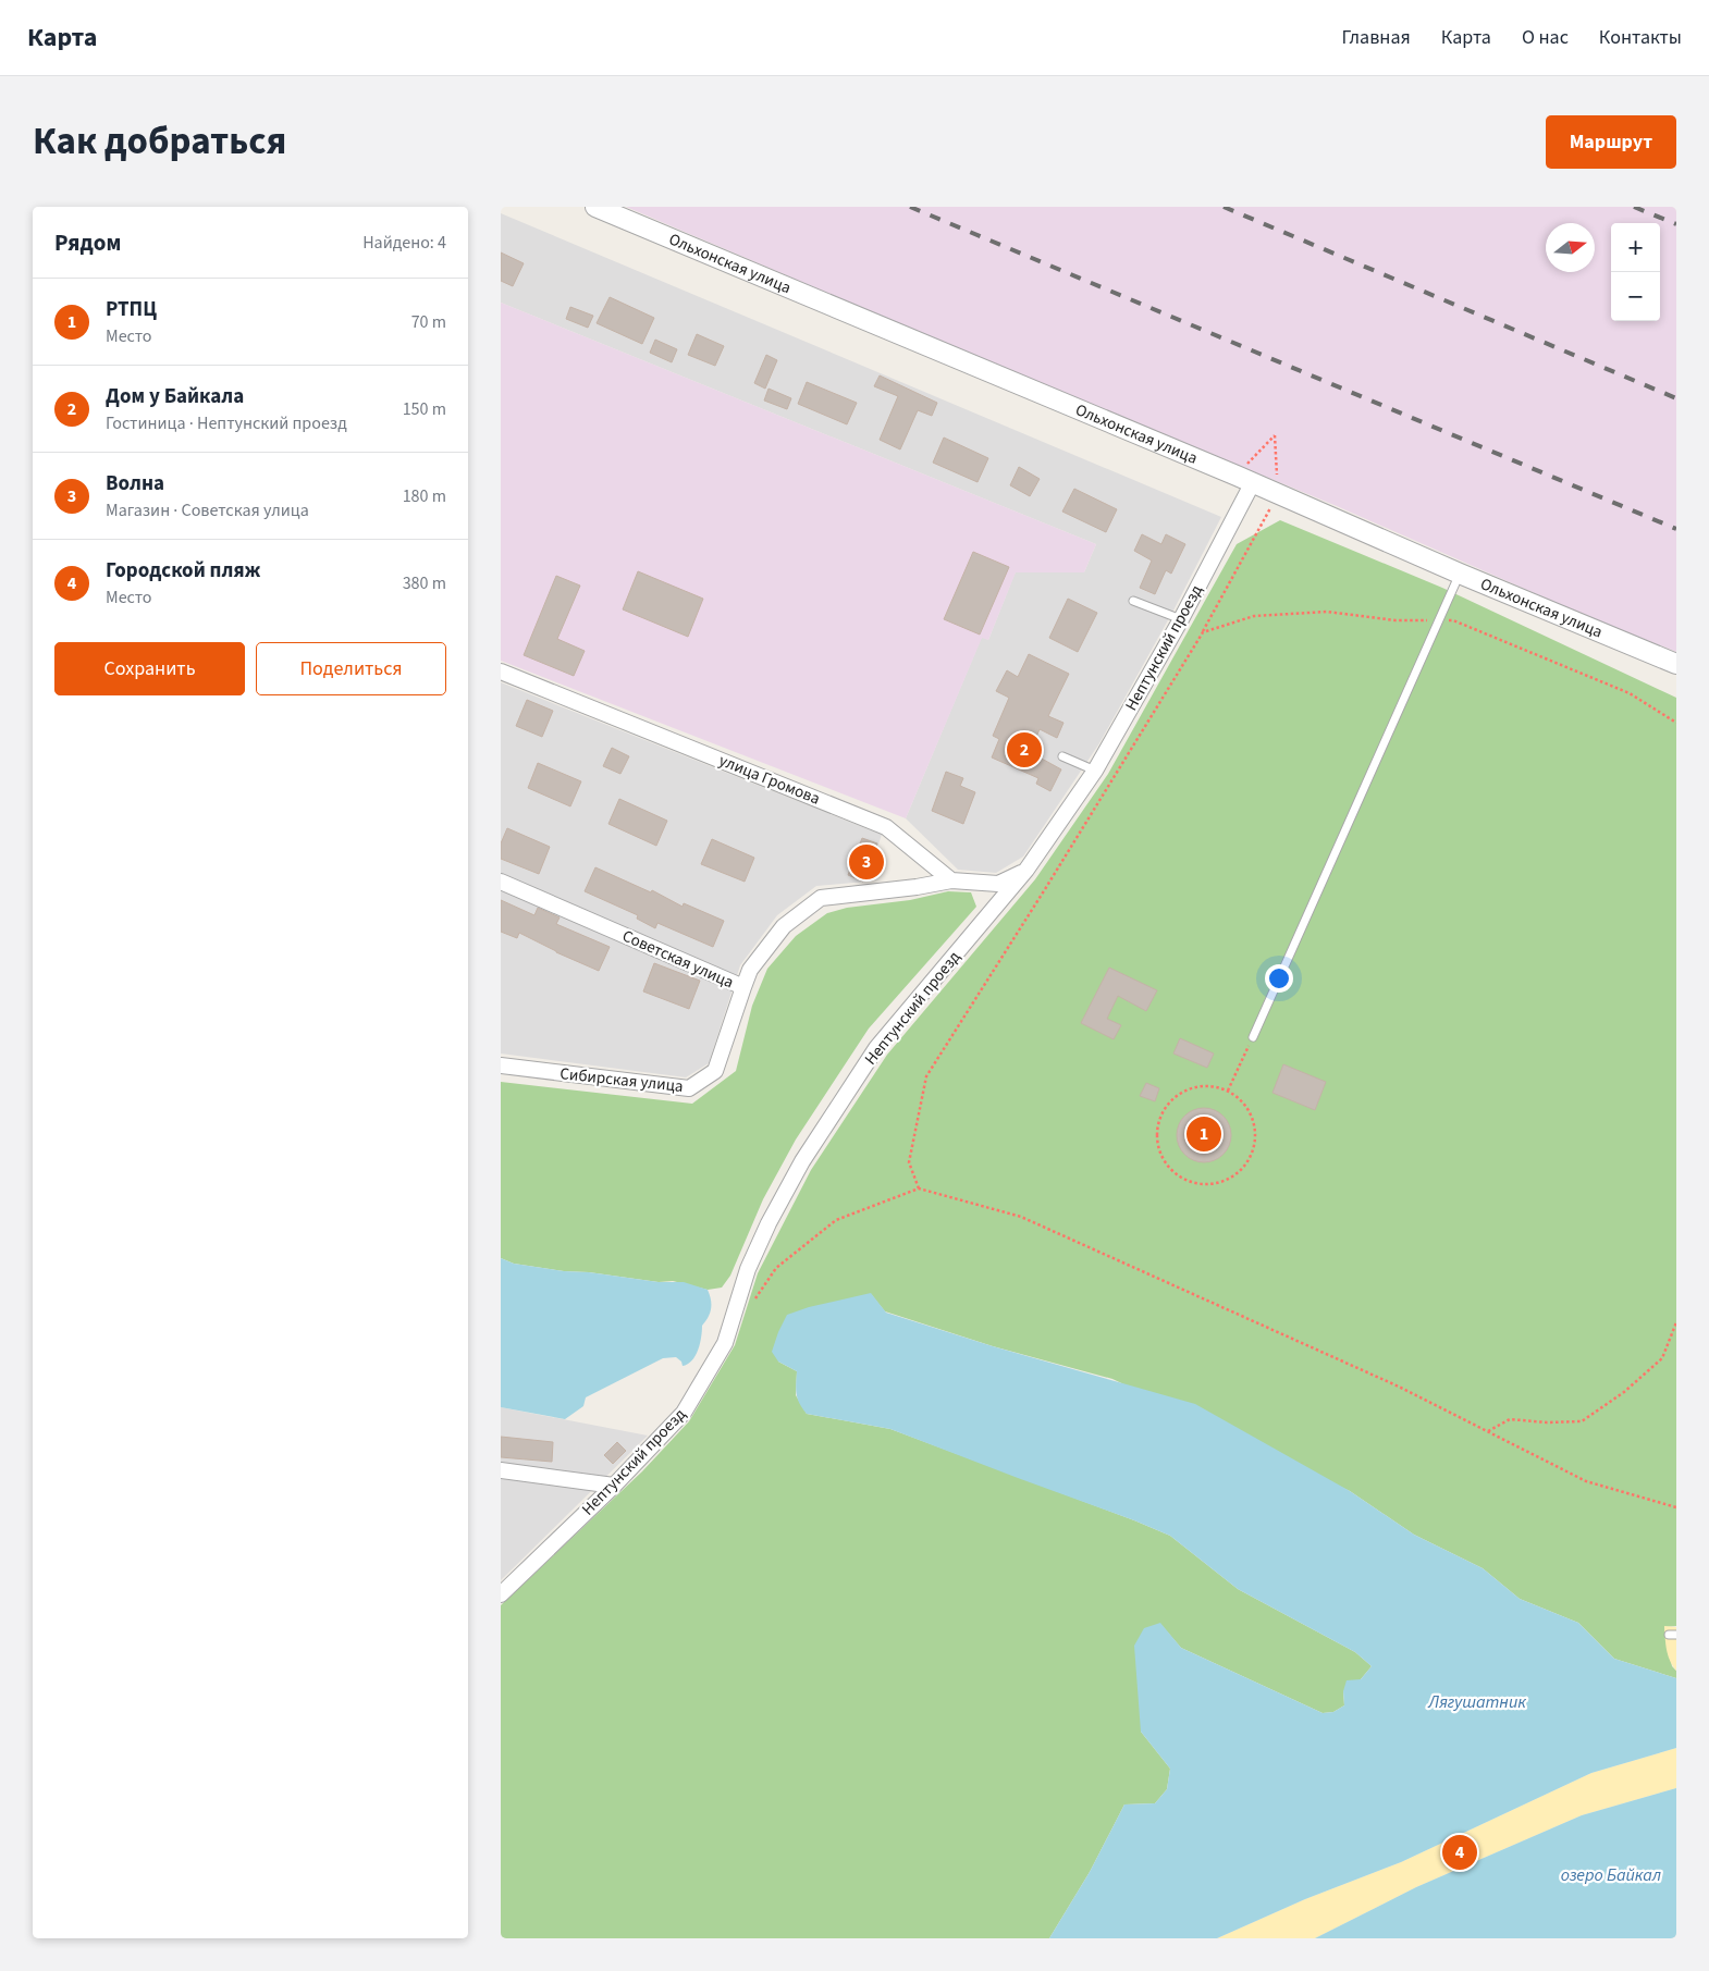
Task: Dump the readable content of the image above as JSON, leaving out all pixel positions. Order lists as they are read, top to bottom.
{
  "streets": {
    "street": [
      "Ольхонская улица",
      "Нептунский проезд",
      "улица Громова",
      "Советская улица",
      "Сибирская улица"
    ]
  },
  "crossings": [
    ["Ольхонская улица", "Нептунский проезд"],
    ["улица Громова", "Советская улица"],
    ["Советская улица", "Сибирская улица"]
  ],
  "water": ["Лягушатник", "озеро Байкал"],
  "north": "right",
  "page": {
    "header": "Карта",
    "nav": [
      "Главная",
      "Карта",
      "О нас",
      "Контакты"
    ],
    "title": "Как добраться",
    "buttons": [
      "Маршрут",
      ["Сохранить", "Поделиться"]
    ],
    "heading": ["Рядом", "Найдено: 4"],
    "map_buttons": ["+", "−"],
    "list": [
      {
        "mark": "1",
        "name": "РТПЦ",
        "note": "Место",
        "value": "70 m"
      },
      {
        "mark": "2",
        "name": "Дом у Байкала",
        "note": "Гостиница · Нептунский проезд",
        "value": "150 m"
      },
      {
        "mark": "3",
        "name": "Волна",
        "note": "Магазин · Советская улица",
        "value": "180 m"
      },
      {
        "mark": "4",
        "name": "Городской пляж",
        "note": "Место",
        "value": "380 m"
      }
    ],
    "pins": [
      "2",
      "3",
      "1",
      "4"
    ]
  }
}
